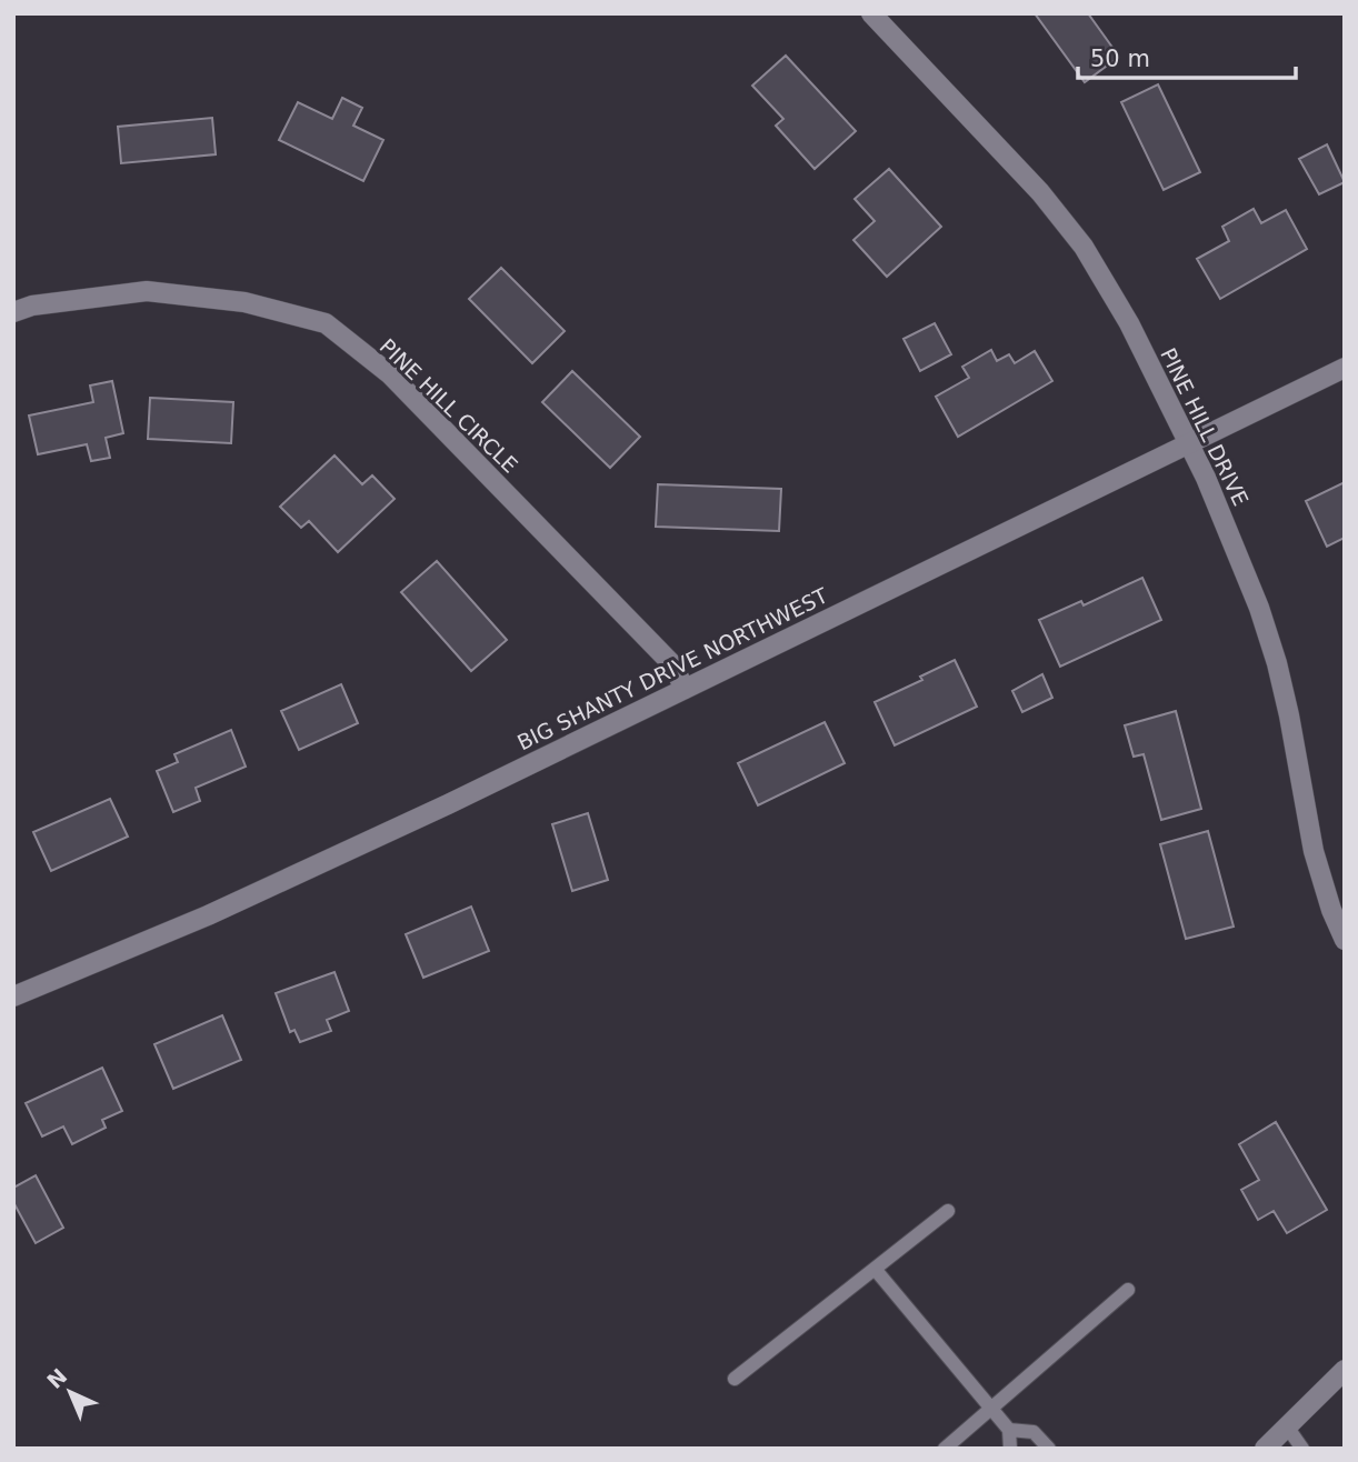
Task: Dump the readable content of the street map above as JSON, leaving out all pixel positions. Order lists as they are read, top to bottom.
{
  "streets": {
    "street": ["PINE HILL CIRCLE", "PINE HILL DRIVE", "BIG SHANTY DRIVE NORTHWEST"]
  },
  "crossings": [
    ["PINE HILL CIRCLE", "BIG SHANTY DRIVE NORTHWEST"],
    ["PINE HILL DRIVE", "BIG SHANTY DRIVE NORTHWEST"]
  ],
  "scale_bar": "50 m",
  "north": "top left"
}
